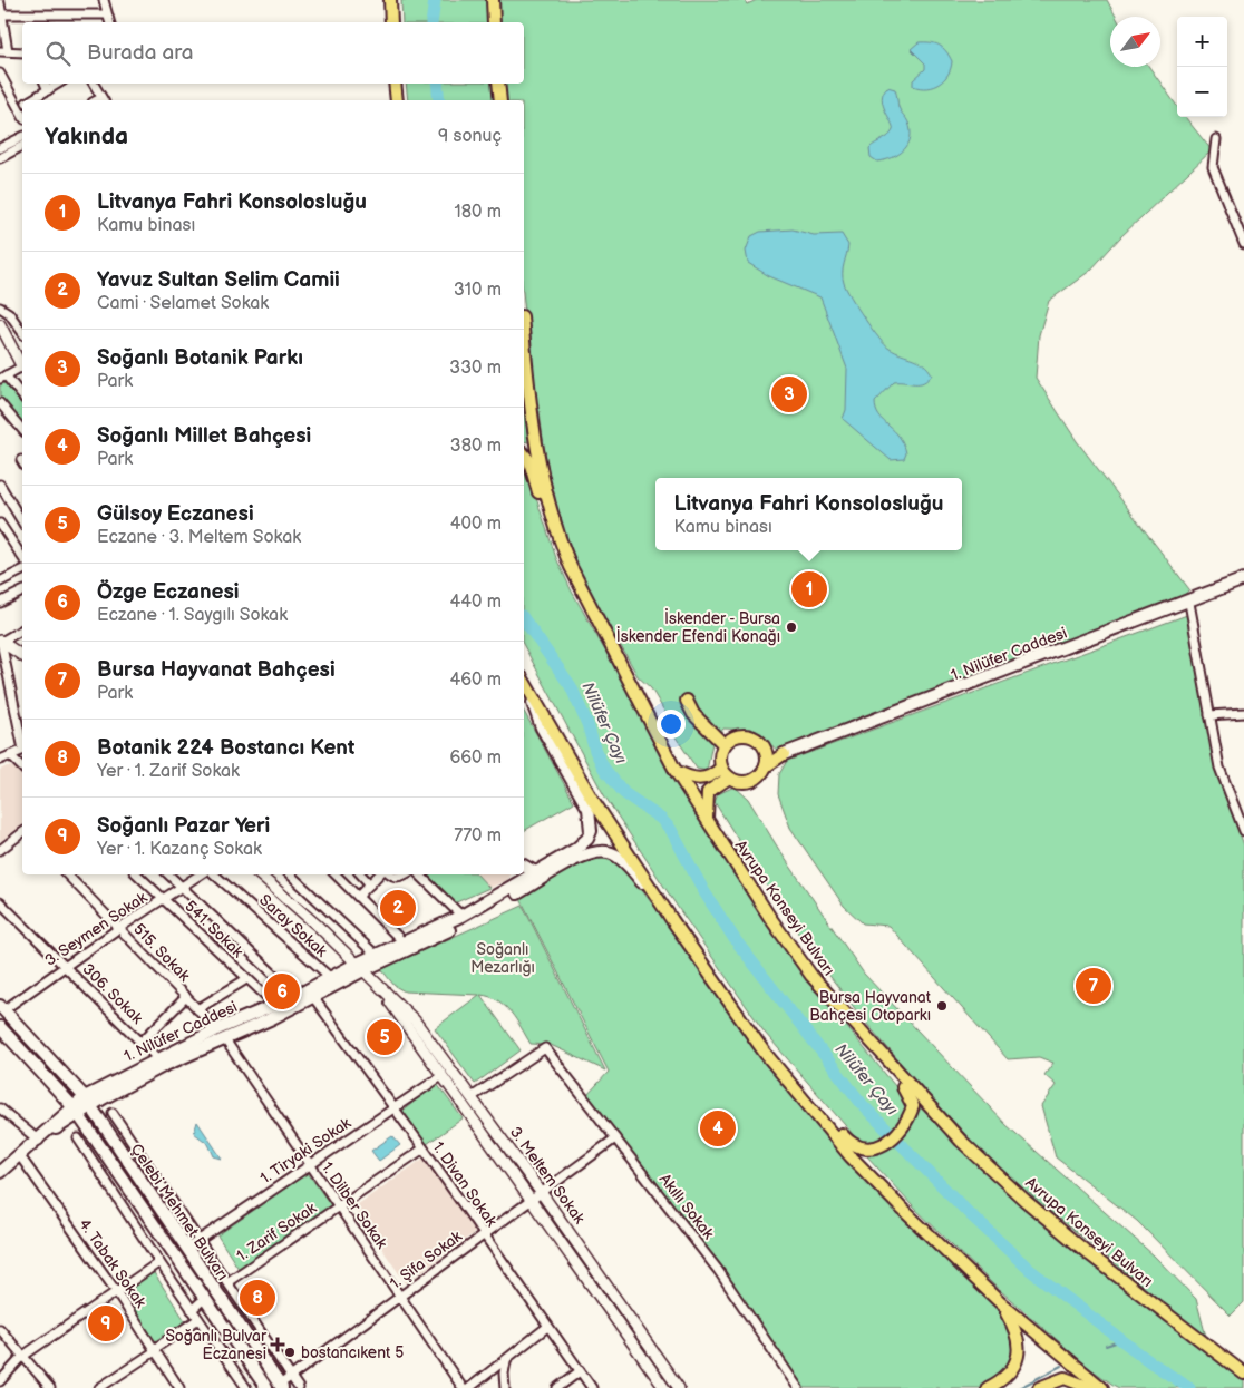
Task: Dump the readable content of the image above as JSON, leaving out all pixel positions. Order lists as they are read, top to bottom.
{
  "streets": {
    "main road": ["1. Nilüfer Caddesi", "Avrupa Konseyi Bulvarı", "Çelebi Mehmet Bulvarı"],
    "street": [
      "Saray Sokak",
      "3. Seymen Sokak",
      "541. Sokak",
      "515. Sokak",
      "306. Sokak",
      "1. Tiryaki Sokak",
      "3. Meltem Sokak",
      "1. Divan Sokak",
      "1. Dilber Sokak",
      "Akıllı Sokak",
      "1. Zarif Sokak",
      "1. Şifa Sokak",
      "4. Tabak Sokak"
    ]
  },
  "crossings": [
    ["1. Nilüfer Caddesi", "Saray Sokak"],
    ["1. Nilüfer Caddesi", "541. Sokak"],
    ["1. Nilüfer Caddesi", "515. Sokak"],
    ["1. Nilüfer Caddesi", "306. Sokak"],
    ["1. Nilüfer Caddesi", "3. Meltem Sokak"],
    ["1. Nilüfer Caddesi", "1. Divan Sokak"],
    ["1. Nilüfer Caddesi", "1. Dilber Sokak"],
    ["1. Nilüfer Caddesi", "Çelebi Mehmet Bulvarı"],
    ["1. Nilüfer Caddesi", "4. Tabak Sokak"],
    ["3. Seymen Sokak", "541. Sokak"],
    ["3. Seymen Sokak", "515. Sokak"],
    ["3. Seymen Sokak", "306. Sokak"],
    ["515. Sokak", "1. Dilber Sokak"],
    ["1. Tiryaki Sokak", "3. Meltem Sokak"],
    ["1. Tiryaki Sokak", "1. Divan Sokak"],
    ["1. Tiryaki Sokak", "1. Dilber Sokak"],
    ["1. Tiryaki Sokak", "Çelebi Mehmet Bulvarı"],
    ["3. Meltem Sokak", "Akıllı Sokak"],
    ["3. Meltem Sokak", "1. Şifa Sokak"],
    ["1. Divan Sokak", "1. Zarif Sokak"],
    ["1. Divan Sokak", "1. Şifa Sokak"],
    ["1. Dilber Sokak", "1. Zarif Sokak"],
    ["1. Dilber Sokak", "1. Şifa Sokak"],
    ["Akıllı Sokak", "1. Şifa Sokak"],
    ["Çelebi Mehmet Bulvarı", "1. Şifa Sokak"]
  ],
  "water": ["Nilüfer Çayı"],
  "parks": ["Soğanlı Mezarlığı"],
  "places": {
    "other": ["İskender - Bursa İskender Efendi Konağı", "Bursa Hayvanat Bahçesi Otoparkı", "bostancıkent 5"],
    "health": ["Soğanlı Bulvar Eczanesi"]
  },
  "north": "top right",
  "page": {
    "map_buttons": ["+", "−"],
    "search": "Burada ara",
    "heading": ["Yakında", "9 sonuç"],
    "list": [
      {
        "mark": "1",
        "name": "Litvanya Fahri Konsolosluğu",
        "note": "Kamu binası",
        "value": "180 m"
      },
      {
        "mark": "2",
        "name": "Yavuz Sultan Selim Camii",
        "note": "Cami · Selamet Sokak",
        "value": "310 m"
      },
      {
        "mark": "3",
        "name": "Soğanlı Botanik Parkı",
        "note": "Park",
        "value": "330 m"
      },
      {
        "mark": "4",
        "name": "Soğanlı Millet Bahçesi",
        "note": "Park",
        "value": "380 m"
      },
      {
        "mark": "5",
        "name": "Gülsoy Eczanesi",
        "note": "Eczane · 3. Meltem Sokak",
        "value": "400 m"
      },
      {
        "mark": "6",
        "name": "Özge Eczanesi",
        "note": "Eczane · 1. Saygılı Sokak",
        "value": "440 m"
      },
      {
        "mark": "7",
        "name": "Bursa Hayvanat Bahçesi",
        "note": "Park",
        "value": "460 m"
      },
      {
        "mark": "8",
        "name": "Botanik 224 Bostancı Kent",
        "note": "Yer · 1. Zarif Sokak",
        "value": "660 m"
      },
      {
        "mark": "9",
        "name": "Soğanlı Pazar Yeri",
        "note": "Yer · 1. Kazanç Sokak",
        "value": "770 m"
      }
    ],
    "pins": [
      "3",
      "1",
      "2",
      "7",
      "6",
      "5",
      "4",
      "8",
      "9"
    ],
    "popup": ["Litvanya Fahri Konsolosluğu", "Kamu binası"]
  }
}
